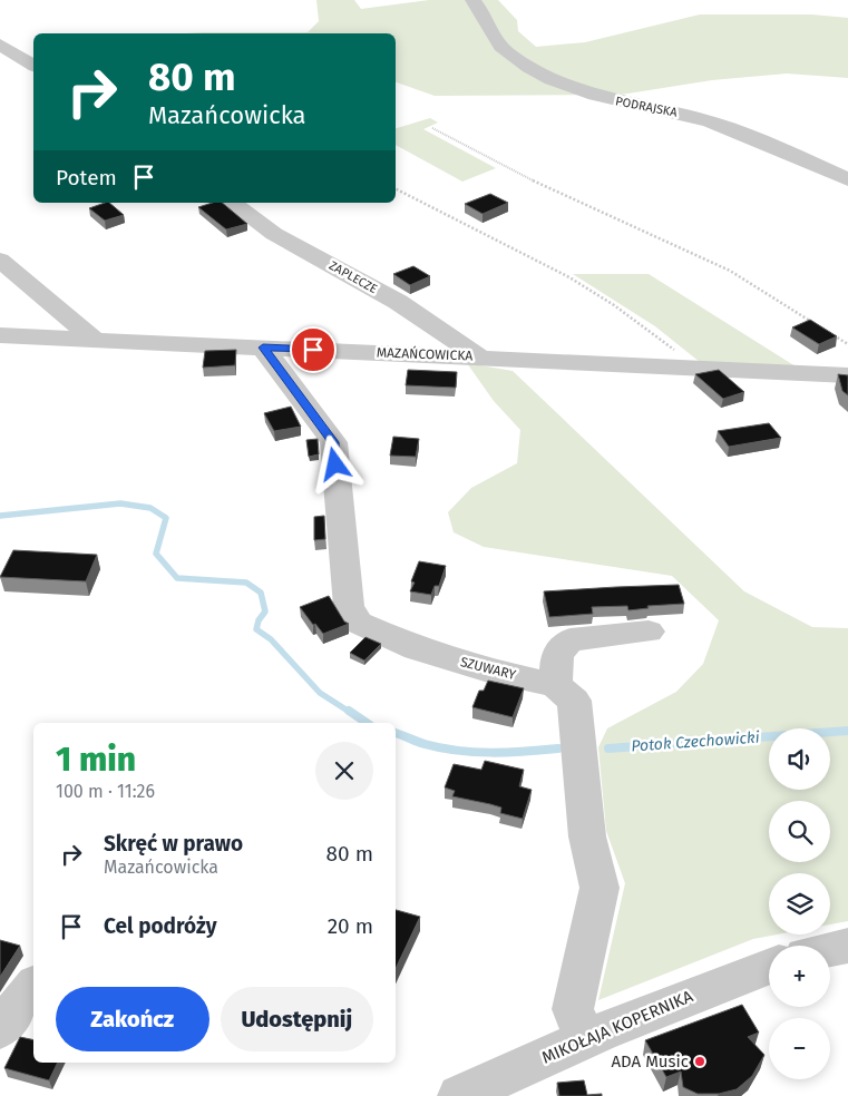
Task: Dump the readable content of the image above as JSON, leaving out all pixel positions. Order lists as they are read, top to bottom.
{
  "streets": {
    "street": [
      "PODRAJSKA",
      "ZAPLECZE",
      "MAZAŃCOWICKA",
      "SZUWARY",
      "MIKOŁAJA KOPERNIKA"
    ]
  },
  "crossings": [
    ["ZAPLECZE", "MAZAŃCOWICKA"],
    ["MAZAŃCOWICKA", "SZUWARY"]
  ],
  "water": ["Potok Czechowicki"],
  "places": ["ADA Music"],
  "page": {
    "turn": ["80 m", "Mazańcowicka"],
    "then": "Potem",
    "heading": ["1 min", "100 m · 11:26"],
    "map_buttons": ["+", "−"],
    "list": [
      {
        "name": "Skręć w prawo",
        "note": "Mazańcowicka",
        "value": "80 m"
      },
      {
        "name": "Cel podróży",
        "value": "20 m"
      }
    ],
    "buttons": ["Zakończ", "Udostępnij"]
  }
}
